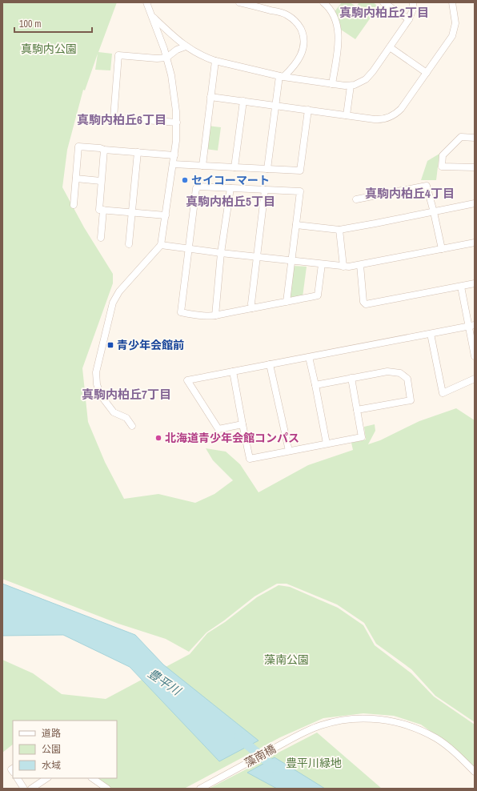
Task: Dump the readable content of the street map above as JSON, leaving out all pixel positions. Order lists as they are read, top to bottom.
{
  "streets": {
    "street": ["藻南橋"]
  },
  "districts": [
    "真駒内柏丘2丁目",
    "真駒内柏丘6丁目",
    "真駒内柏丘4丁目",
    "真駒内柏丘5丁目",
    "真駒内柏丘7丁目"
  ],
  "water": ["豊平川"],
  "parks": ["真駒内公園", "藻南公園", "豊平川緑地"],
  "places": {
    "other": ["セイコーマート", "北海道青少年会館コンパス"],
    "transit": ["青少年会館前"]
  },
  "legend": ["道路", "公園", "水域"],
  "scale_bar": "100 m"
}
